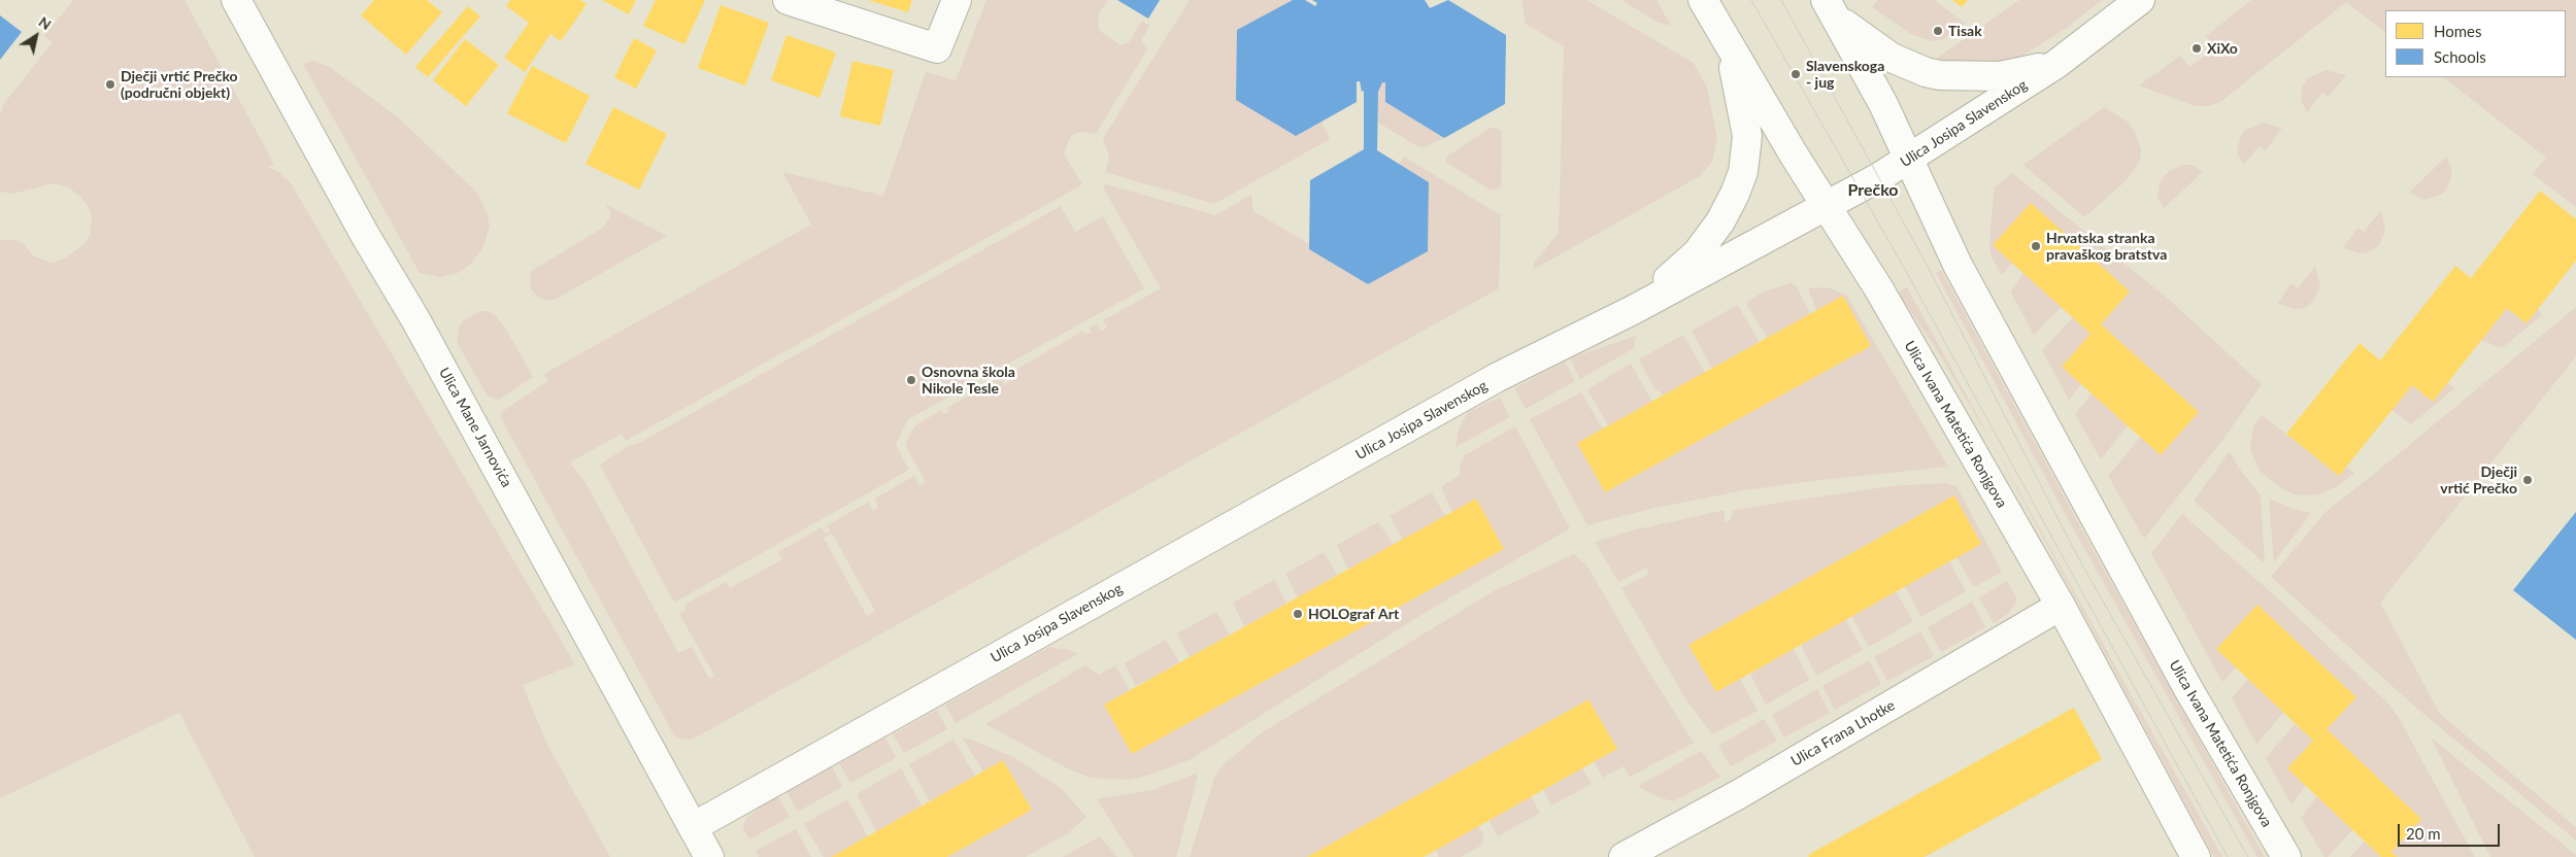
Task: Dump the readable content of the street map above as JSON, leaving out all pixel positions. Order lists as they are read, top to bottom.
{
  "streets": {
    "street": [
      "Ulica Josipa Slavenskog",
      "Ulica Ivana Matetića Ronjgova",
      "Ulica Mane Jarnovića",
      "Ulica Frana Lhotke"
    ]
  },
  "crossings": [
    ["Ulica Josipa Slavenskog", "Ulica Ivana Matetića Ronjgova"],
    ["Ulica Josipa Slavenskog", "Ulica Mane Jarnovića"],
    ["Ulica Ivana Matetića Ronjgova", "Ulica Frana Lhotke"]
  ],
  "districts": ["Prečko"],
  "places": [
    "Tisak",
    "XiXo",
    "Slavenskoga - jug",
    "Dječji vrtić Prečko (područni objekt)",
    "Hrvatska stranka pravaškog bratstva",
    "Osnovna škola Nikole Tesle",
    "Dječji vrtić Prečko",
    "HOLOgraf Art"
  ],
  "legend": ["Homes", "Schools"],
  "scale_bar": "20 m",
  "north": "top right"
}
